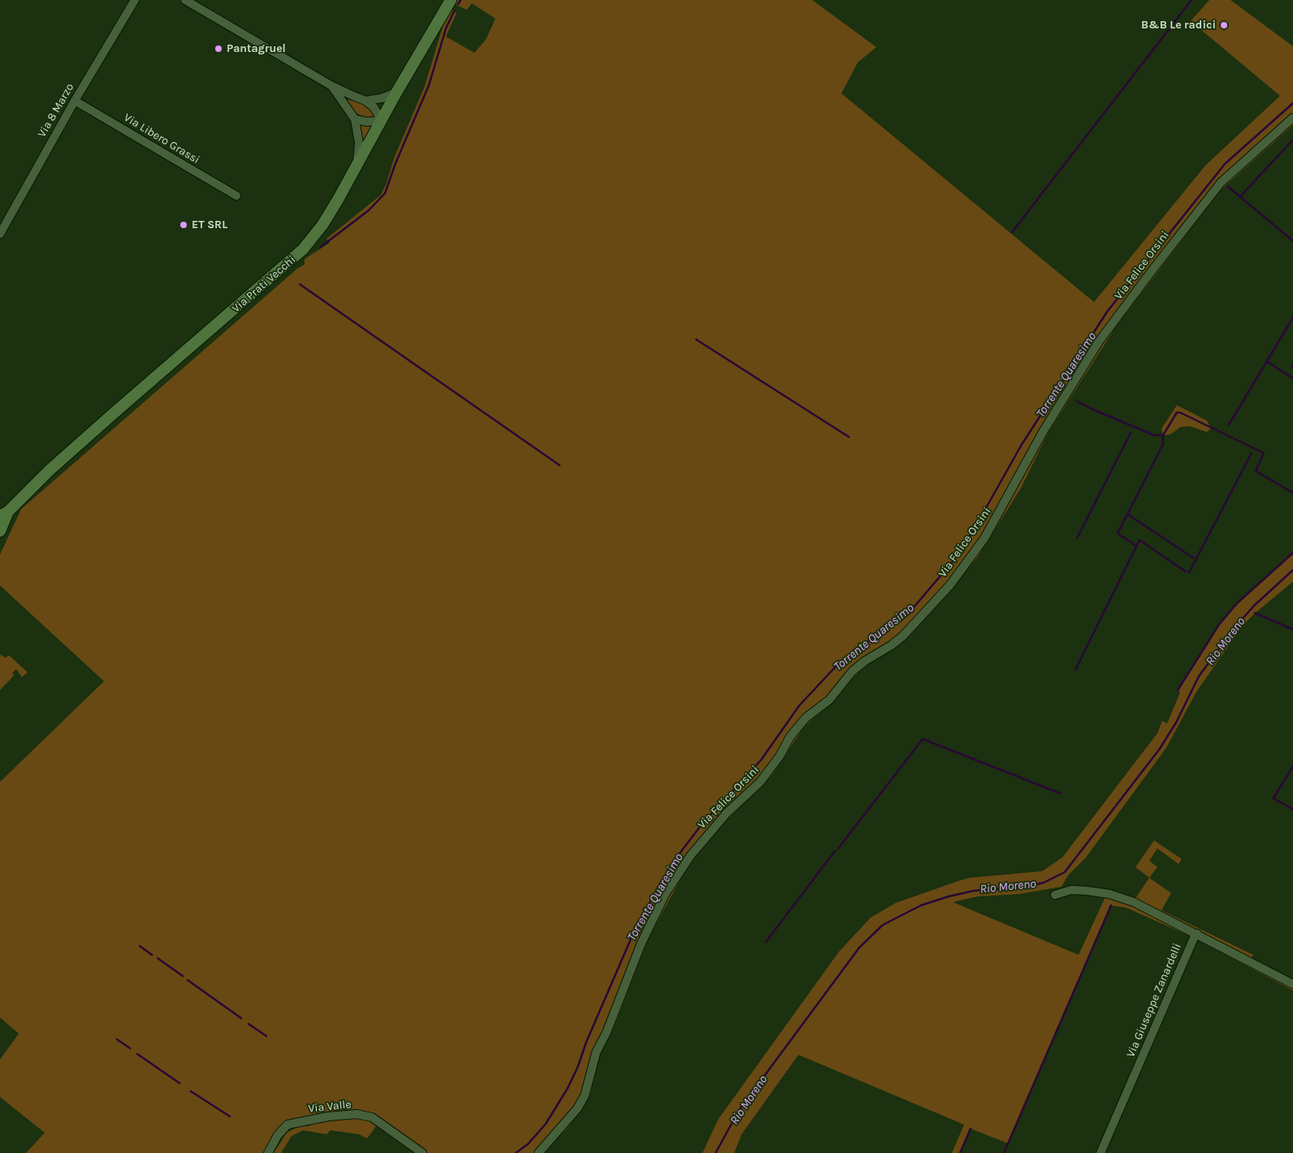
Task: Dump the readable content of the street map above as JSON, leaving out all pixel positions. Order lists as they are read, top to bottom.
{
  "streets": {
    "main road": ["Via Prati Vecchi"],
    "street": [
      "Via 8 Marzo",
      "Via Libero Grassi",
      "Via Felice Orsini",
      "Via Giuseppe Zanardelli",
      "Via Valle"
    ]
  },
  "crossings": [
    ["Via 8 Marzo", "Via Libero Grassi"]
  ],
  "water": ["Torrente Quaresimo", "Rio Moreno"],
  "places": ["B&B Le radici", "Pantagruel", "ET SRL"]
}
